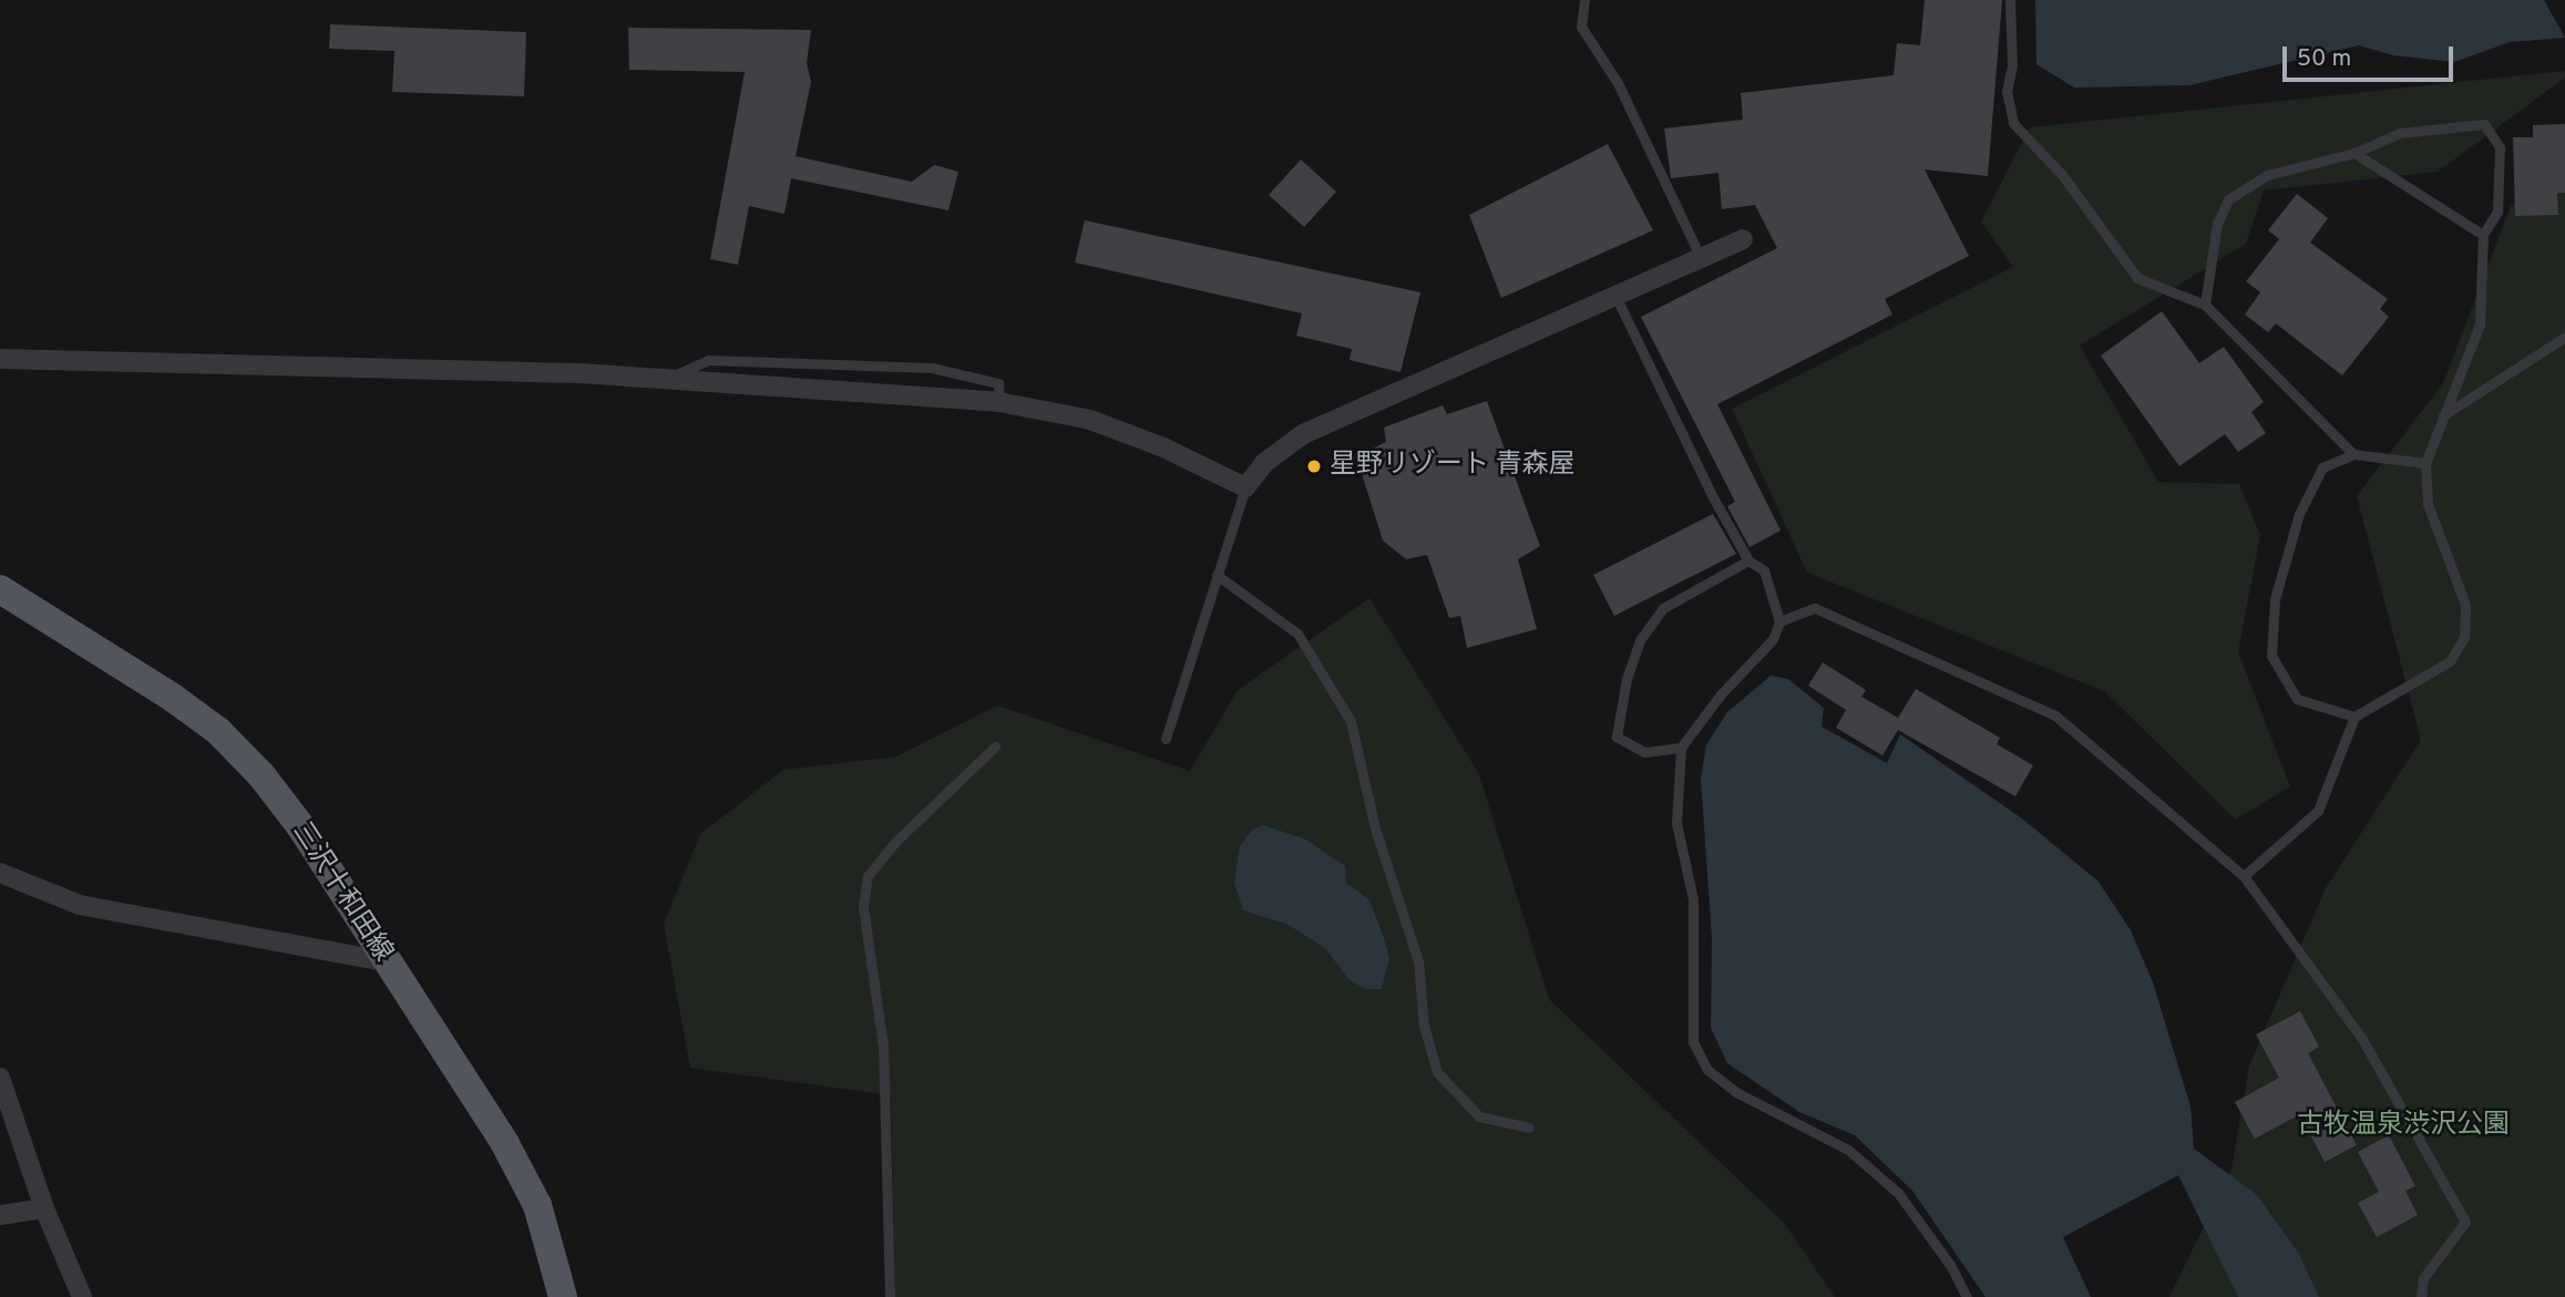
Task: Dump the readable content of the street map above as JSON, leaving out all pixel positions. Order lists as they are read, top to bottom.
{
  "streets": {
    "main road": ["三沢十和田線"]
  },
  "parks": ["古牧温泉渋沢公園"],
  "places": ["星野リゾート 青森屋"],
  "scale_bar": "50 m"
}
